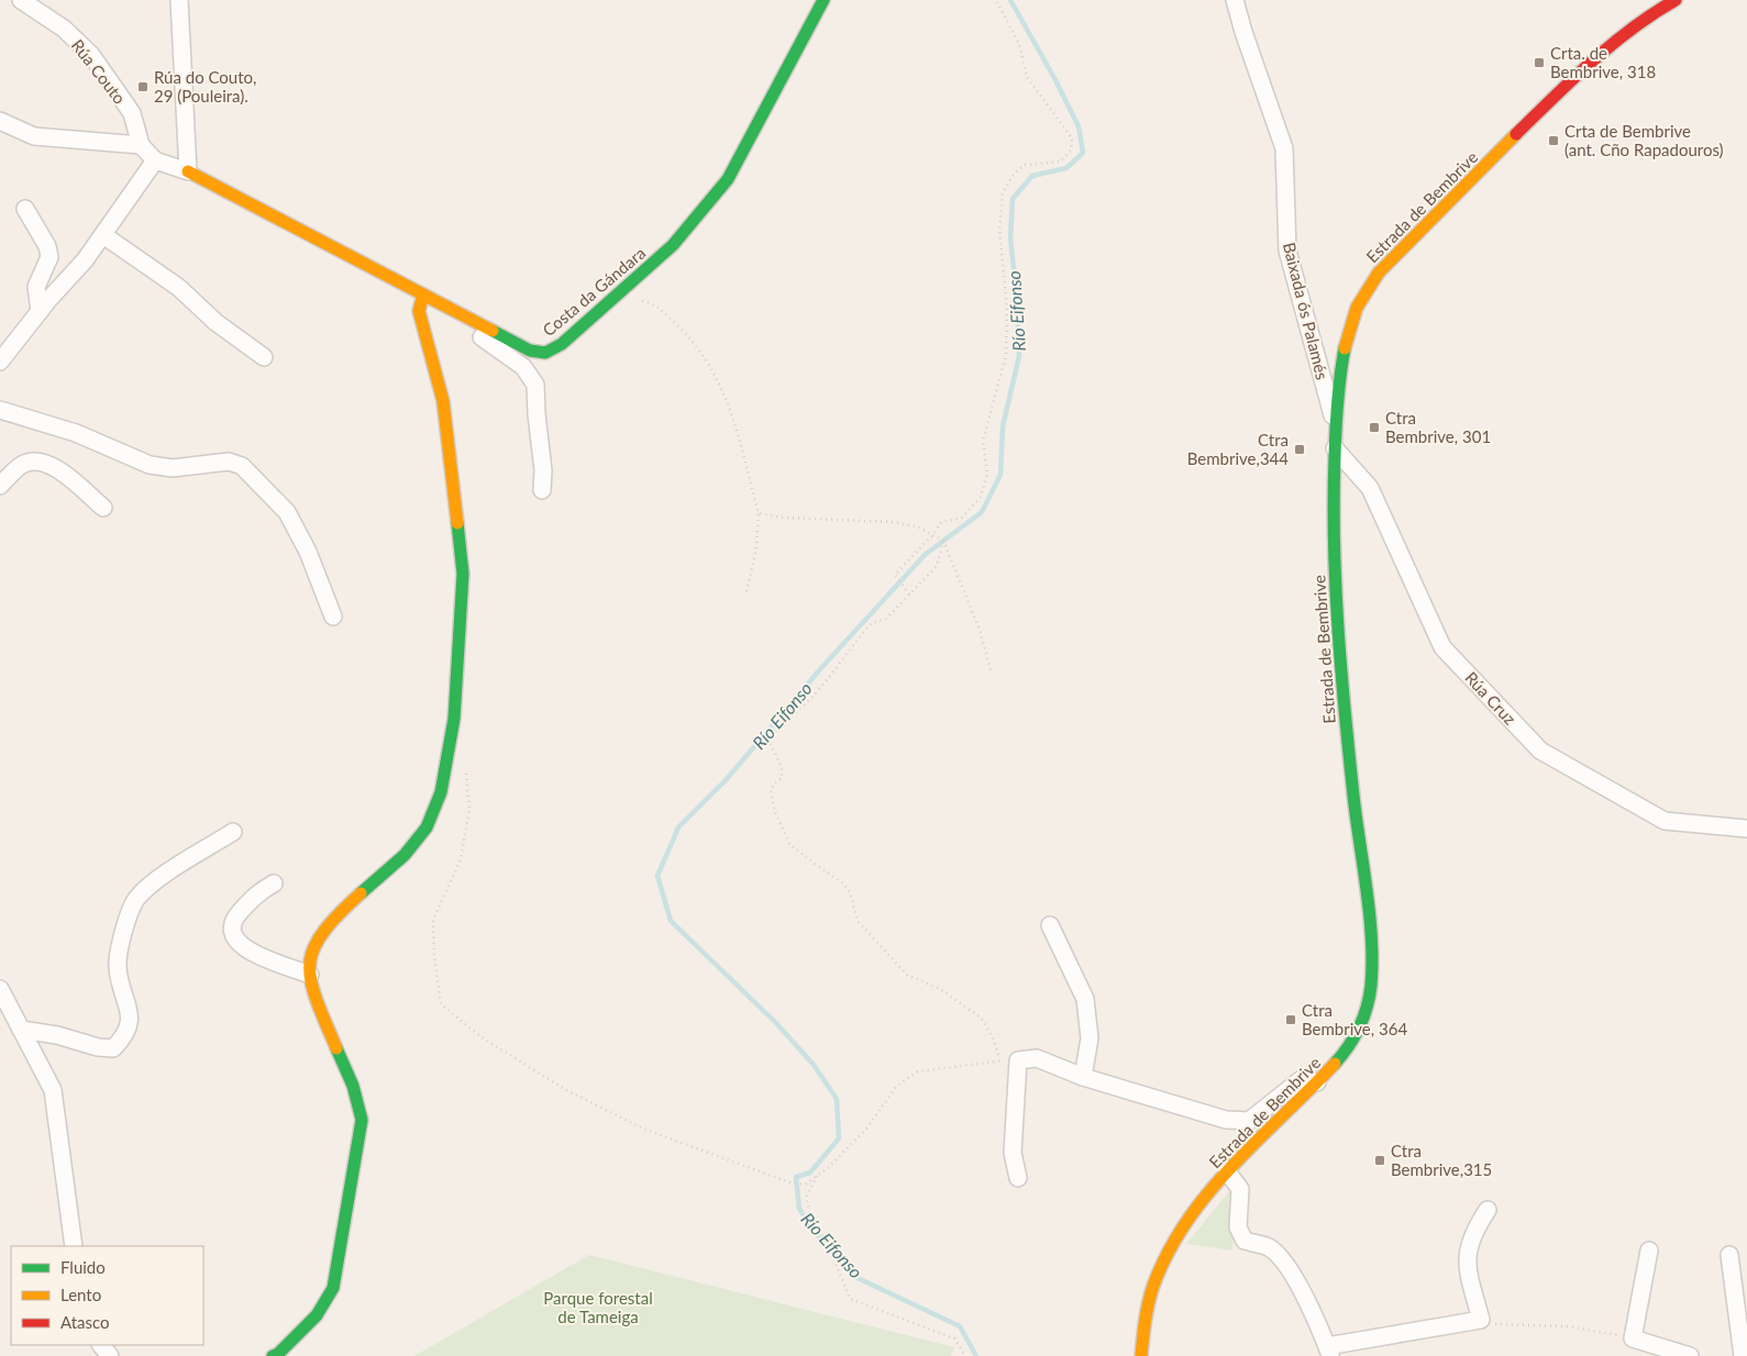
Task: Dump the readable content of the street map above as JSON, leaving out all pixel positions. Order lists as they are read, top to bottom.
{
  "streets": {
    "street": [
      "Rúa Couto",
      "Estrada de Bembrive",
      "Costa da Gándara",
      "Baixada ós Palamés",
      "Rúa Cruz"
    ]
  },
  "crossings": [
    ["Estrada de Bembrive", "Baixada ós Palamés"],
    ["Estrada de Bembrive", "Rúa Cruz"]
  ],
  "water": ["Río Eifonso"],
  "parks": ["Parque forestal de Tameiga"],
  "places": {
    "transit": [
      "Crta. de Bembrive, 318",
      "Rúa do Couto, 29 (Pouleira).",
      "Crta de Bembrive (ant. Cño Rapadouros)",
      "Ctra Bembrive, 301",
      "Ctra Bembrive,344",
      "Ctra Bembrive, 364",
      "Ctra Bembrive,315"
    ]
  },
  "legend": ["Fluido", "Lento", "Atasco"]
}
